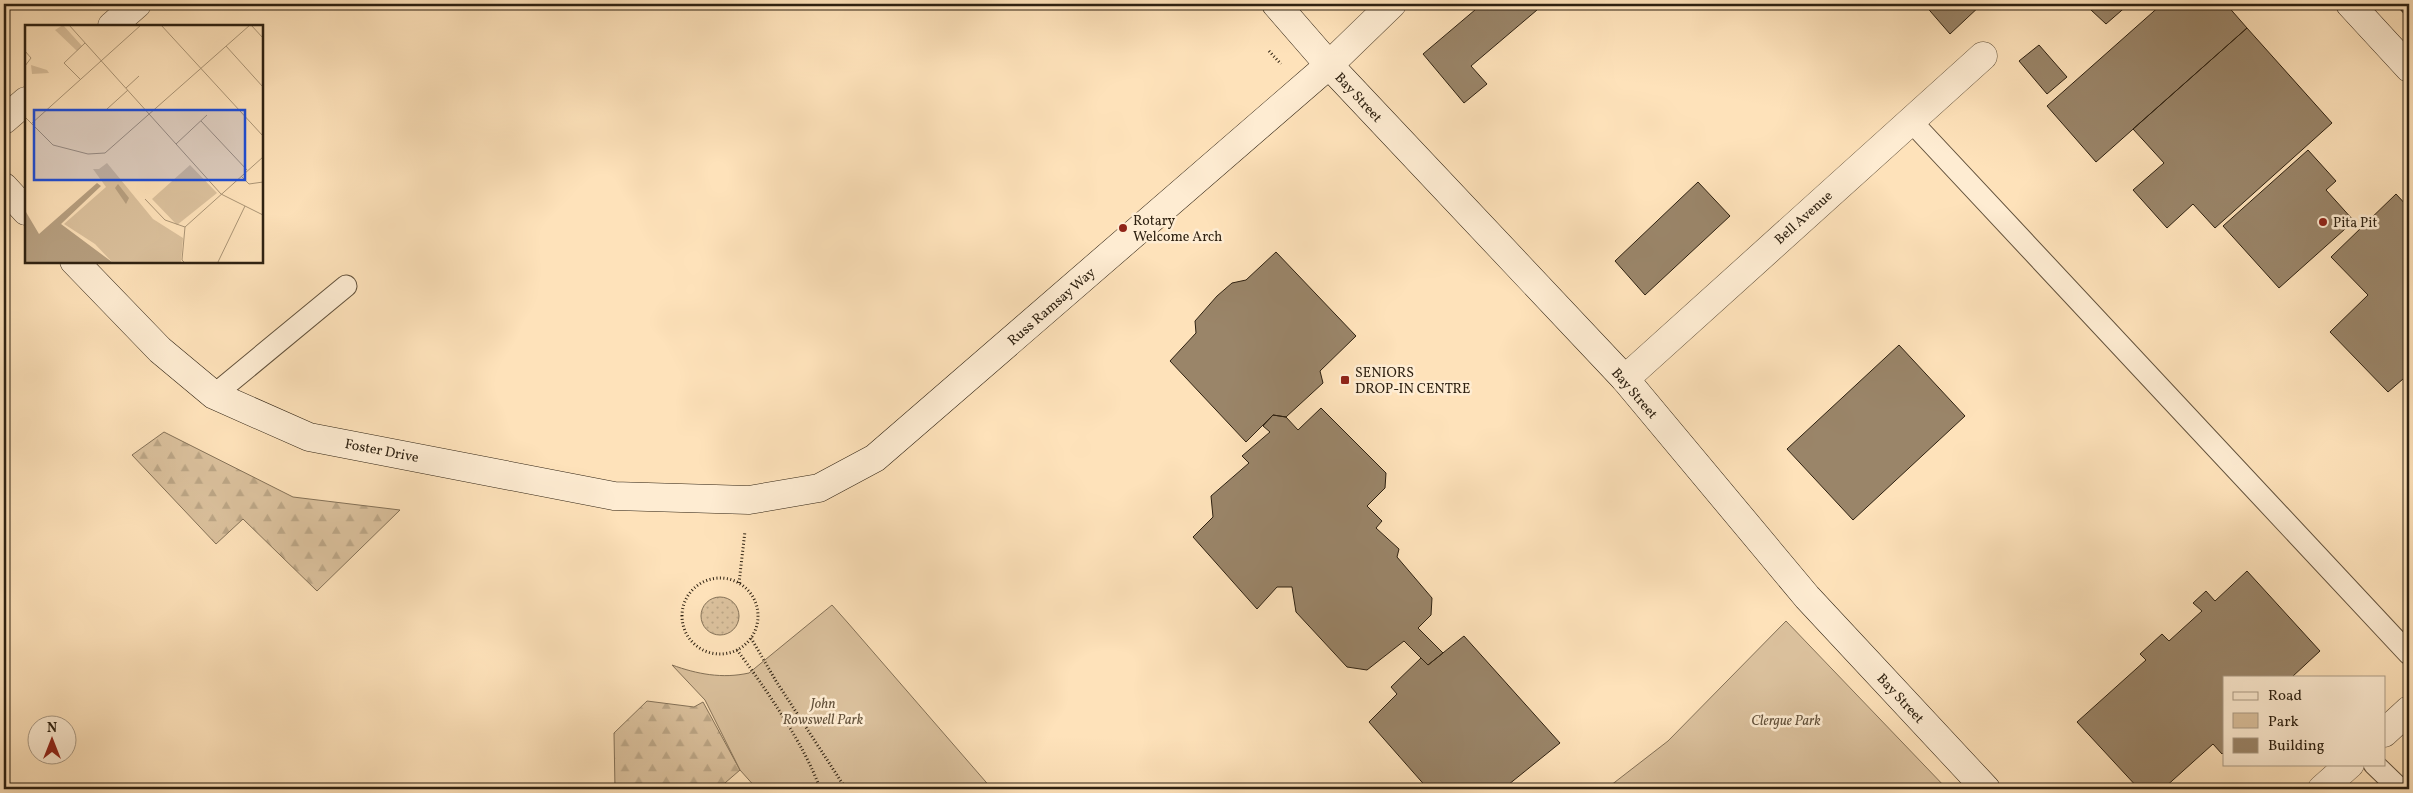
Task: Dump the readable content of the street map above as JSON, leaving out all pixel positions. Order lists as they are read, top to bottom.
{
  "streets": {
    "street": [
      "Bay Street",
      "Bell Avenue",
      "Russ Ramsay Way",
      "Foster Drive"
    ]
  },
  "crossings": [
    ["Bay Street", "Bell Avenue"],
    ["Bay Street", "Russ Ramsay Way"],
    ["Russ Ramsay Way", "Foster Drive"]
  ],
  "parks": ["John Rowswell Park", "Clergue Park"],
  "places": {
    "other": ["Pita Pit", "Rotary Welcome Arch"],
    "transit": ["SENIORS DROP-IN CENTRE"]
  },
  "legend": ["Road", "Park", "Building"],
  "north": "top"
}
